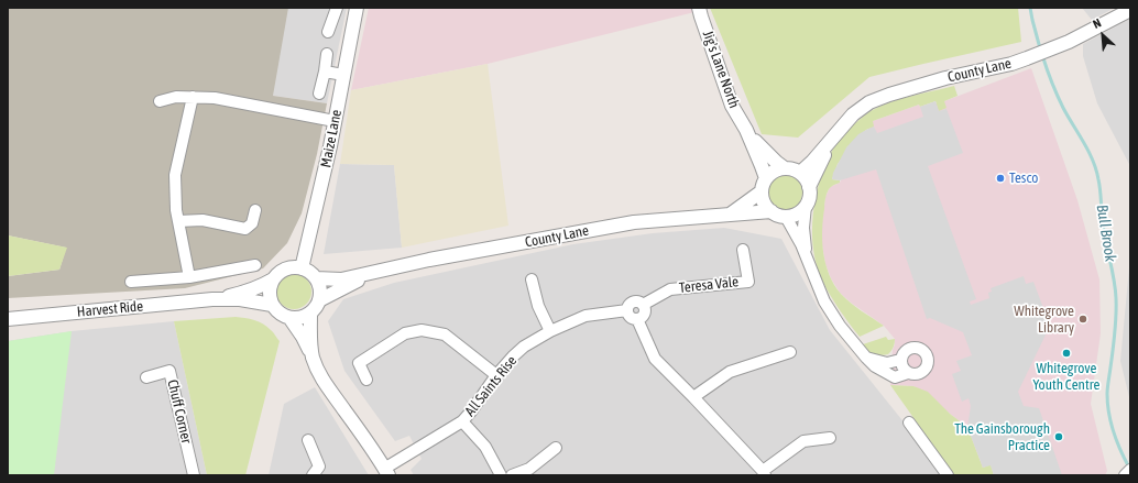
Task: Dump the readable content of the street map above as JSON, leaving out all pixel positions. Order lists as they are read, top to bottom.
{
  "streets": {
    "street": [
      "Jig's Lane North",
      "County Lane",
      "Maize Lane",
      "Teresa Vale",
      "Harvest Ride",
      "All Saints Rise",
      "Chuff Corner"
    ]
  },
  "crossings": [
    ["Jig's Lane North", "County Lane"],
    ["County Lane", "Maize Lane"],
    ["County Lane", "Harvest Ride"],
    ["Maize Lane", "Harvest Ride"],
    ["Teresa Vale", "All Saints Rise"]
  ],
  "water": ["Bull Brook"],
  "places": [
    "Tesco",
    "Whitegrove Library",
    "Whitegrove Youth Centre",
    "The Gainsborough Practice"
  ],
  "north": "top left"
}
